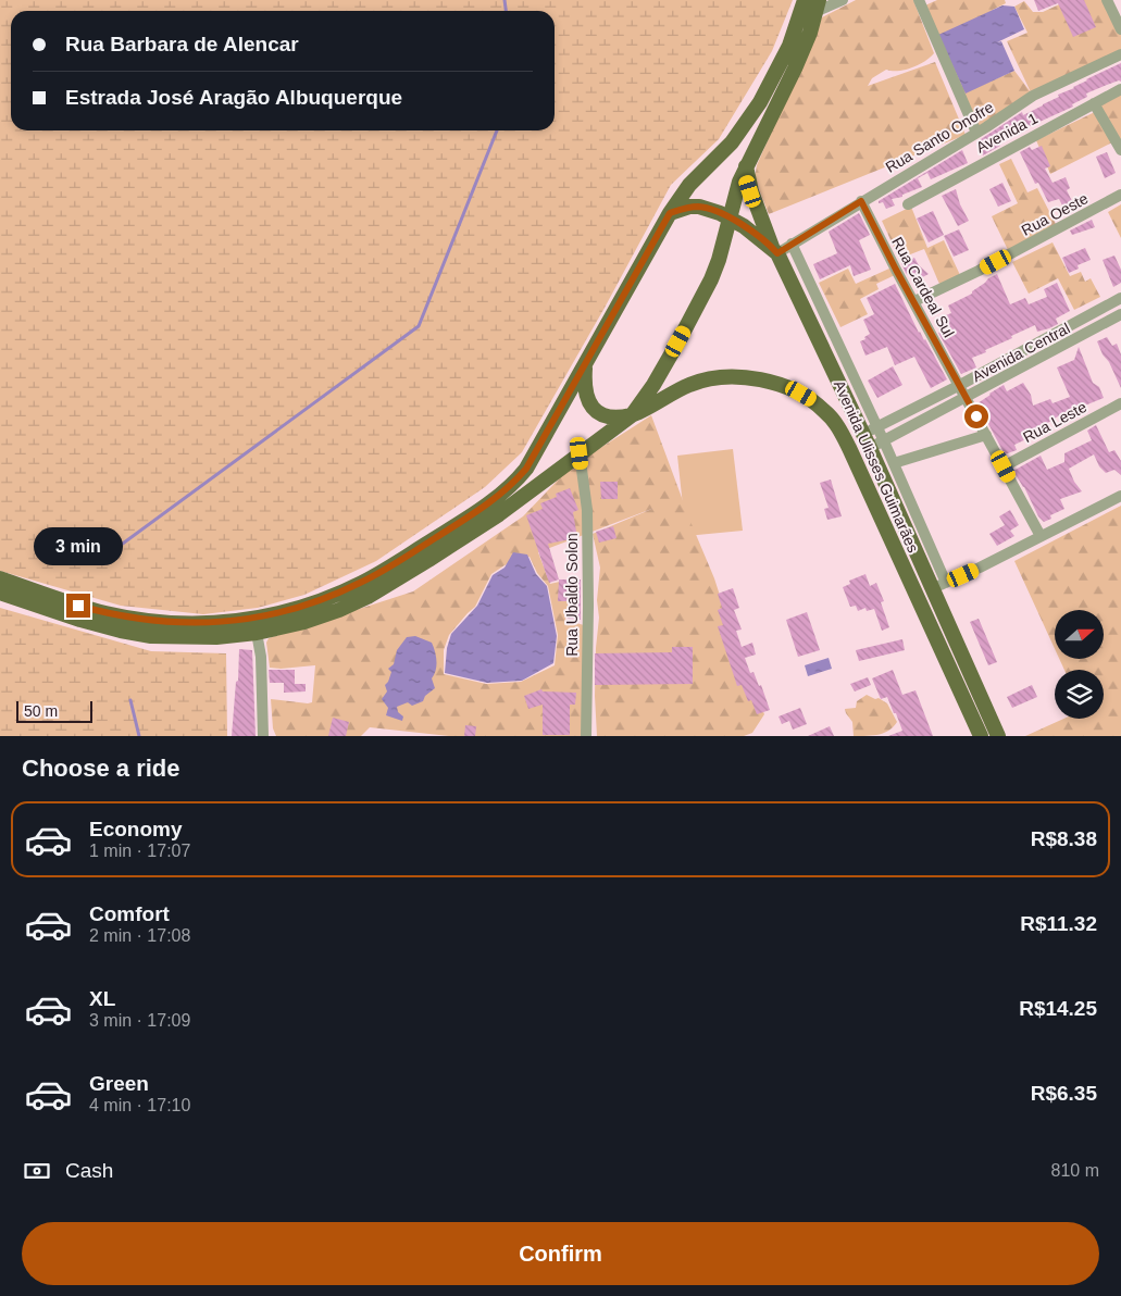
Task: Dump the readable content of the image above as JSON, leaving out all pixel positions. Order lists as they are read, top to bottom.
{
  "streets": {
    "main road": ["Avenida Ulisses Guimarães"],
    "street": [
      "Avenida 1",
      "Rua Santo Onofre",
      "Rua Oeste",
      "Rua Cardeal Sul",
      "Avenida Central",
      "Rua Leste",
      "Rua Ubaldo Solon"
    ]
  },
  "crossings": [
    ["Rua Santo Onofre", "Rua Cardeal Sul"],
    ["Rua Santo Onofre", "Avenida Ulisses Guimarães"],
    ["Rua Oeste", "Rua Cardeal Sul"],
    ["Rua Cardeal Sul", "Avenida Central"],
    ["Rua Cardeal Sul", "Rua Leste"],
    ["Avenida Central", "Avenida Ulisses Guimarães"]
  ],
  "scale_bar": "50 m",
  "north": "right",
  "page": {
    "banner": ["Rua Barbara de Alencar", "Estrada José Aragão Albuquerque"],
    "bubble": "3 min",
    "scale": "50 m",
    "heading": "Choose a ride",
    "list": [
      {
        "name": "Economy",
        "note": "1 min · 17:07",
        "value": "R$8.38"
      },
      {
        "name": "Comfort",
        "note": "2 min · 17:08",
        "value": "R$11.32"
      },
      {
        "name": "XL",
        "note": "3 min · 17:09",
        "value": "R$14.25"
      },
      {
        "name": "Green",
        "note": "4 min · 17:10",
        "value": "R$6.35"
      }
    ],
    "pay": ["Cash", "810 m"],
    "buttons": "Confirm"
  }
}
